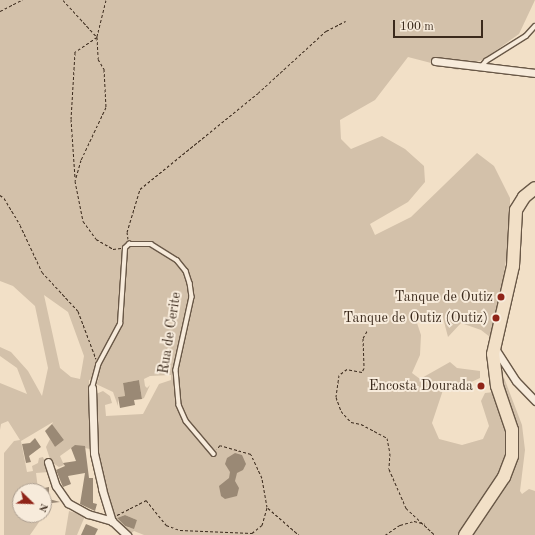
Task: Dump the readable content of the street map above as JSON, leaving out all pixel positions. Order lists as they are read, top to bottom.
{
  "streets": {
    "lane": ["Rua de Cerite"]
  },
  "places": ["Tanque de Outiz", "Tanque de Outiz (Outiz)", "Encosta Dourada"],
  "scale_bar": "100 m",
  "north": "bottom right"
}
